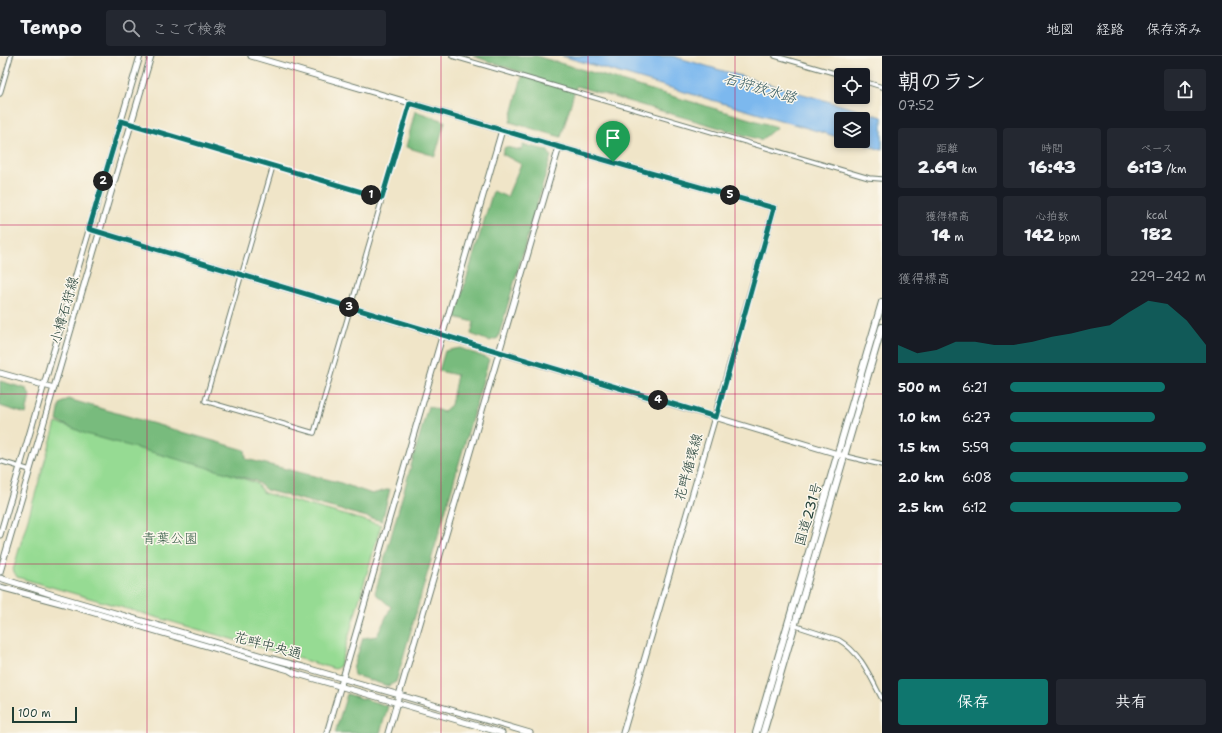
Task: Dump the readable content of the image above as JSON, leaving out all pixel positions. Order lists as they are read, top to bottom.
{
  "streets": {
    "highway": ["国道231号"],
    "street": ["小樽石狩線", "花畔循環線", "花畔中央通"]
  },
  "water": ["石狩放水路"],
  "parks": ["青葉公園"],
  "scale_bar": "100 m",
  "page": {
    "header": "Tempo",
    "search": "ここで検索",
    "nav": ["地図", "経路", "保存済み"],
    "heading": ["朝のラン", "07:52"],
    "stats": [
      ["距離", "2.69 km"],
      ["時間", "16:43"],
      ["ペース", "6:13 /km"],
      ["獲得標高", "14 m"],
      ["心拍数", "142 bpm"],
      ["kcal", "182"]
    ],
    "pins": [
      "2",
      "1",
      "5",
      "3",
      "4"
    ],
    "chart": ["獲得標高", "229–242 m"],
    "list": [
      {
        "name": "500 m",
        "note": "6:21"
      },
      {
        "name": "1.0 km",
        "note": "6:27"
      },
      {
        "name": "1.5 km",
        "note": "5:59"
      },
      {
        "name": "2.0 km",
        "note": "6:08"
      },
      {
        "name": "2.5 km",
        "note": "6:12"
      }
    ],
    "buttons": ["保存", "共有"],
    "scale": "100 m"
  }
}
